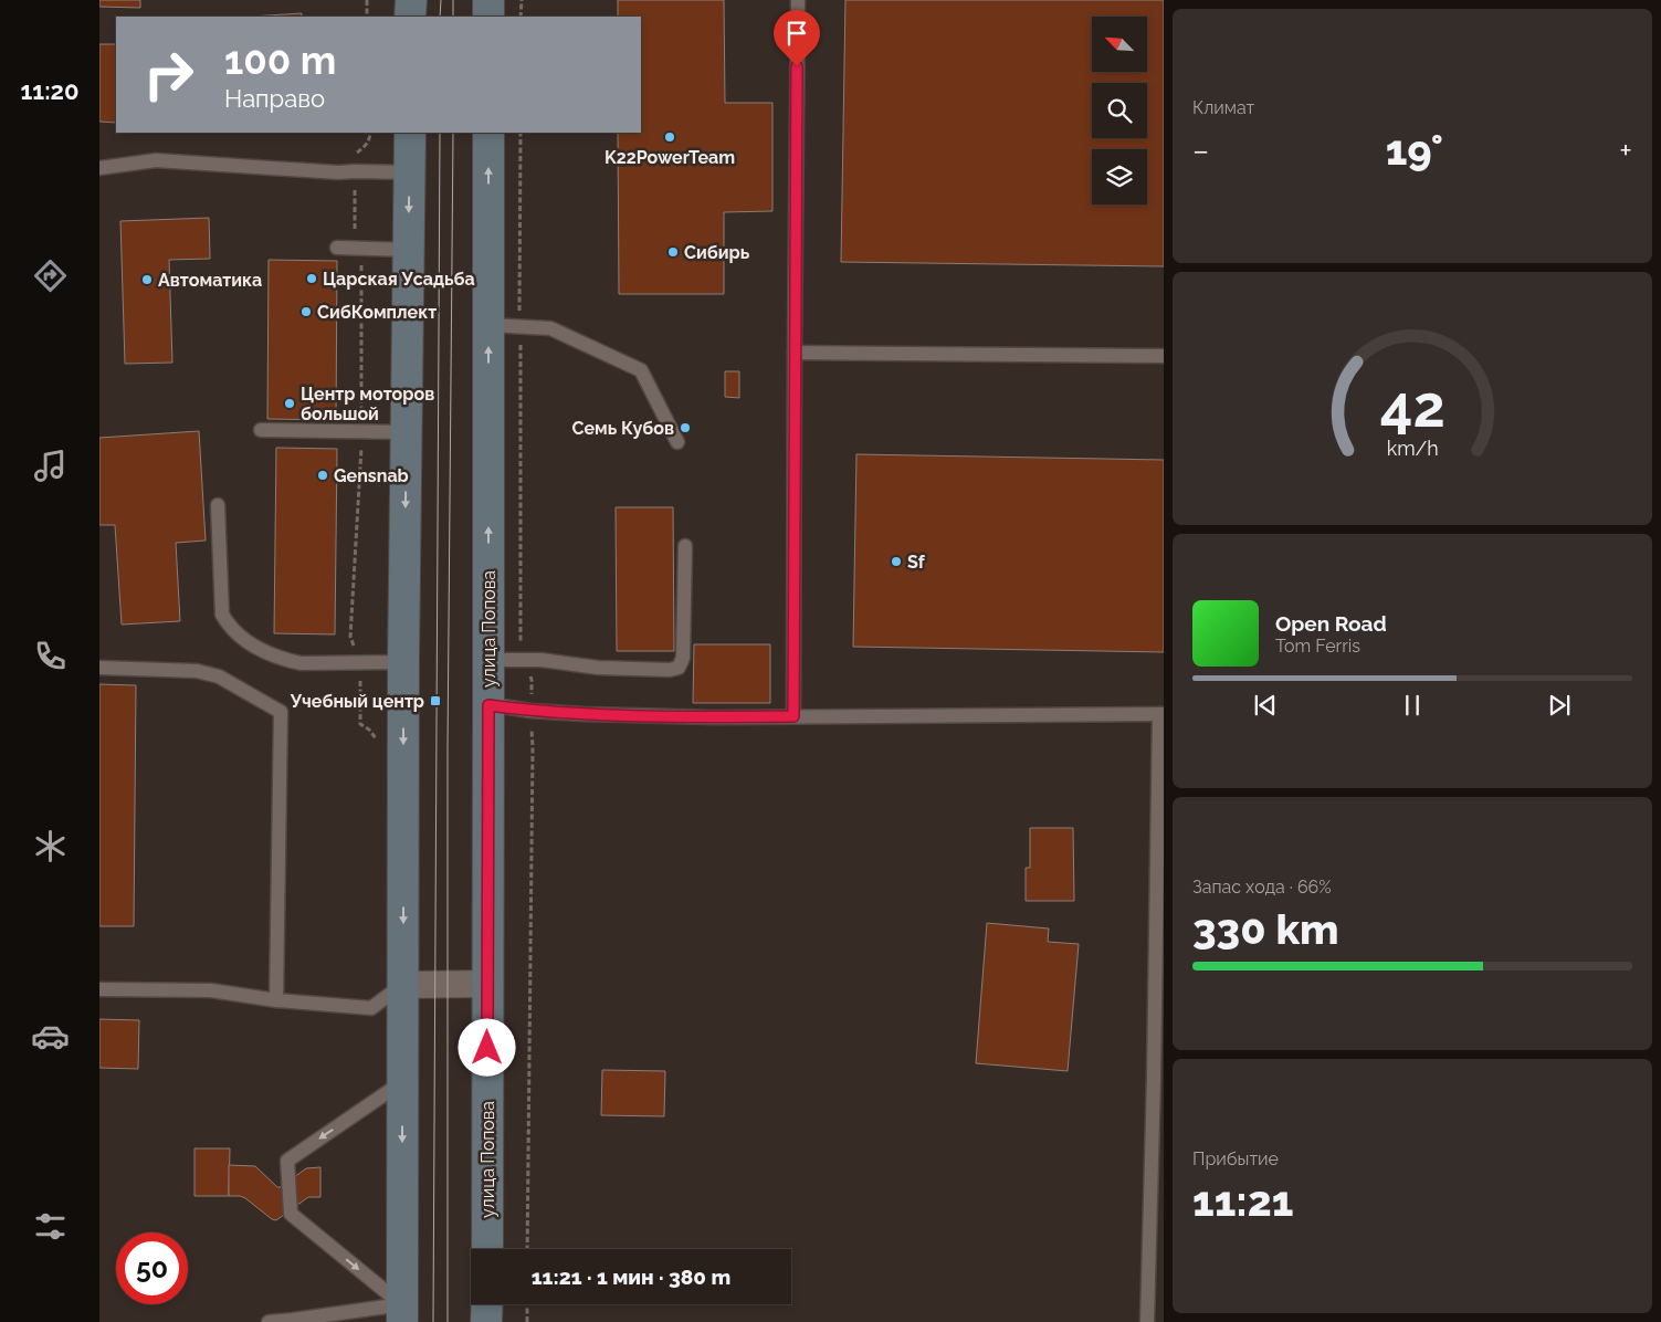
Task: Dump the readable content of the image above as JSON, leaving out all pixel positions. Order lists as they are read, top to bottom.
{
  "streets": {
    "main road": ["улица Попова"]
  },
  "places": {
    "other": [
      "K22PowerTeam",
      "Сибирь",
      "Царская Усадьба",
      "Автоматика",
      "СибКомплект",
      "Центр моторов большой",
      "Семь Кубов",
      "Gensnab",
      "Sf"
    ],
    "transit": ["Учебный центр"]
  },
  "north": "top left",
  "page": {
    "tabs": "11:20",
    "tile": [
      "Климат",
      ["Запас хода · 66%", "330 km"],
      ["Прибытие", "11:21"]
    ],
    "turn": ["100 m", "Направо"],
    "heat": ["−", "19°", "+"],
    "song": ["Open Road", "Tom Ferris"],
    "limit": "50",
    "trip": "11:21 · 1 мин · 380 m",
    "gauge": ["42", "km/h"]
  }
}
